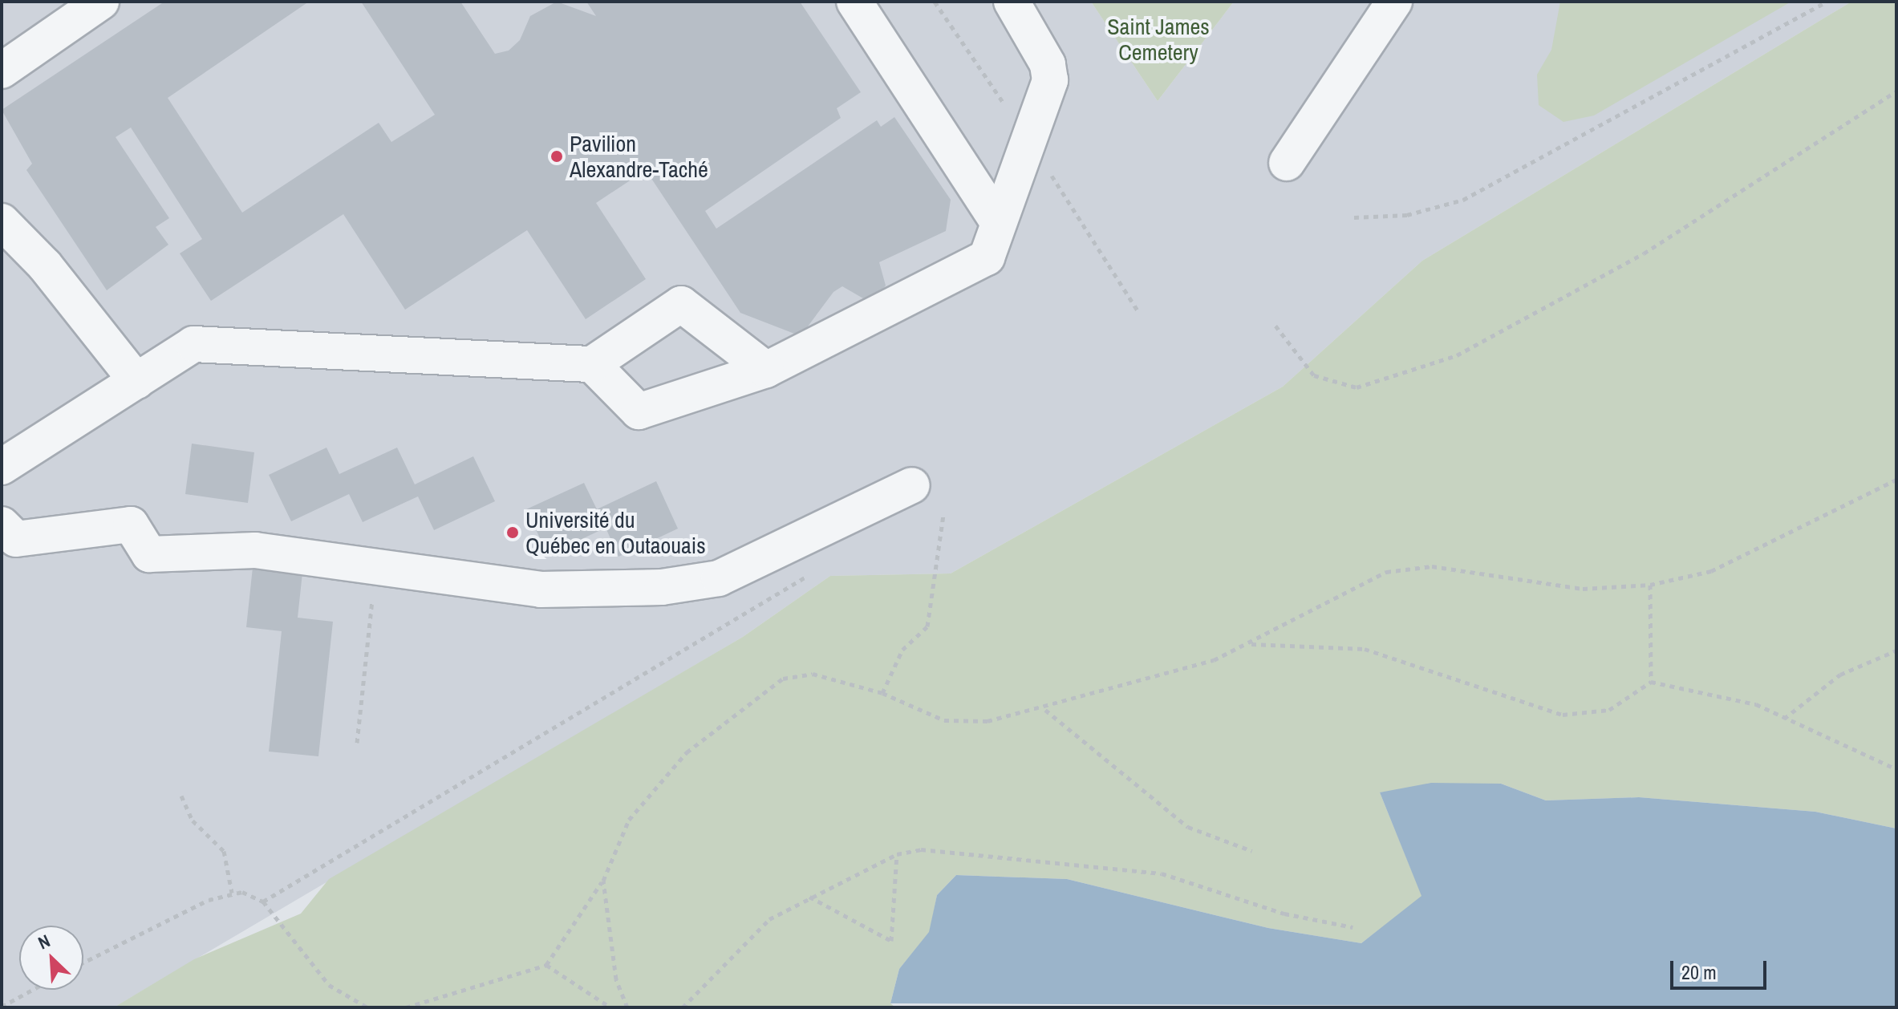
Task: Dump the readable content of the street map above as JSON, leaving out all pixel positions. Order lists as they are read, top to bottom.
{
  "parks": ["Saint James Cemetery"],
  "places": ["Pavilion Alexandre-Taché", "Université du Québec en Outaouais"],
  "scale_bar": "20 m",
  "north": "top left"
}
